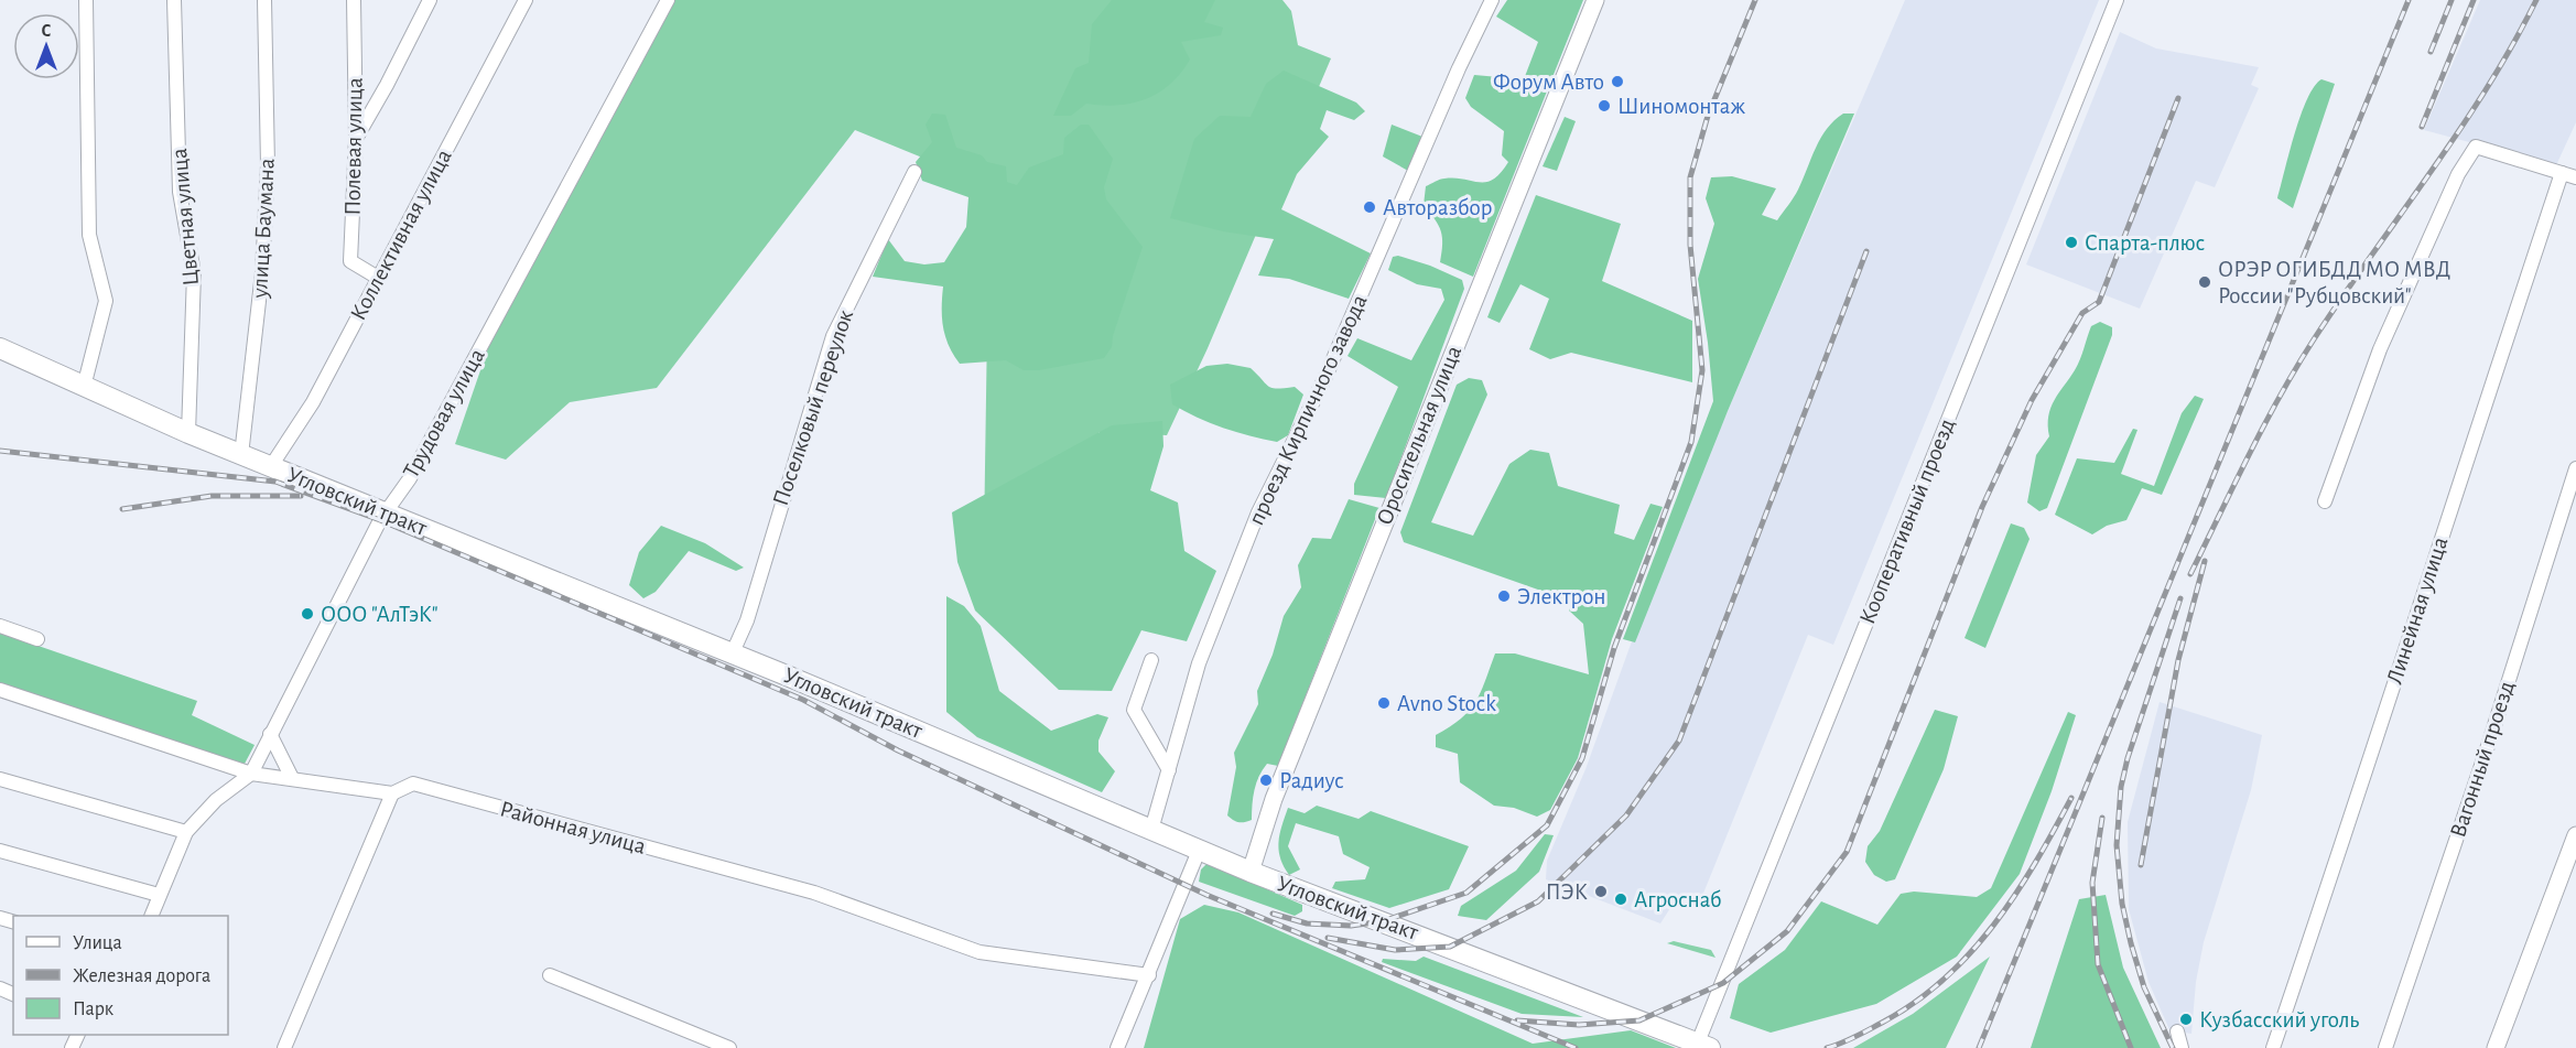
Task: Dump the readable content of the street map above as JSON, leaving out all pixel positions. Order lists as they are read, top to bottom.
{
  "streets": {
    "highway": ["Угловский тракт"],
    "main road": ["Оросительная улица"],
    "street": [
      "Полевая улица",
      "Цветная улица",
      "улица Баумана",
      "Коллективная улица",
      "Поселковый переулок",
      "проезд Кирпичного завода",
      "Трудовая улица",
      "Кооперативный проезд",
      "Линейная улица",
      "Вагонный проезд",
      "Районная улица"
    ]
  },
  "crossings": [
    ["Полевая улица", "Коллективная улица"],
    ["Цветная улица", "Угловский тракт"],
    ["улица Баумана", "Угловский тракт"],
    ["Коллективная улица", "Угловский тракт"],
    ["Поселковый переулок", "Угловский тракт"],
    ["проезд Кирпичного завода", "Угловский тракт"],
    ["Трудовая улица", "Угловский тракт"],
    ["Трудовая улица", "Районная улица"],
    ["Оросительная улица", "Угловский тракт"],
    ["Угловский тракт", "Кооперативный проезд"]
  ],
  "places": [
    "Форум Авто",
    "Шиномонтаж",
    "Авторазбор",
    "Спарта-плюс",
    "ОРЭР ОГИБДД МО МВД России \"Рубцовский\"",
    "Электрон",
    "ООО \"АлТэК\"",
    "Avno Stoсk",
    "Радиус",
    "ПЭК",
    "Агроснаб",
    "Кузбасский уголь"
  ],
  "legend": ["Улица", "Железная дорога", "Парк"],
  "north": "top"
}
